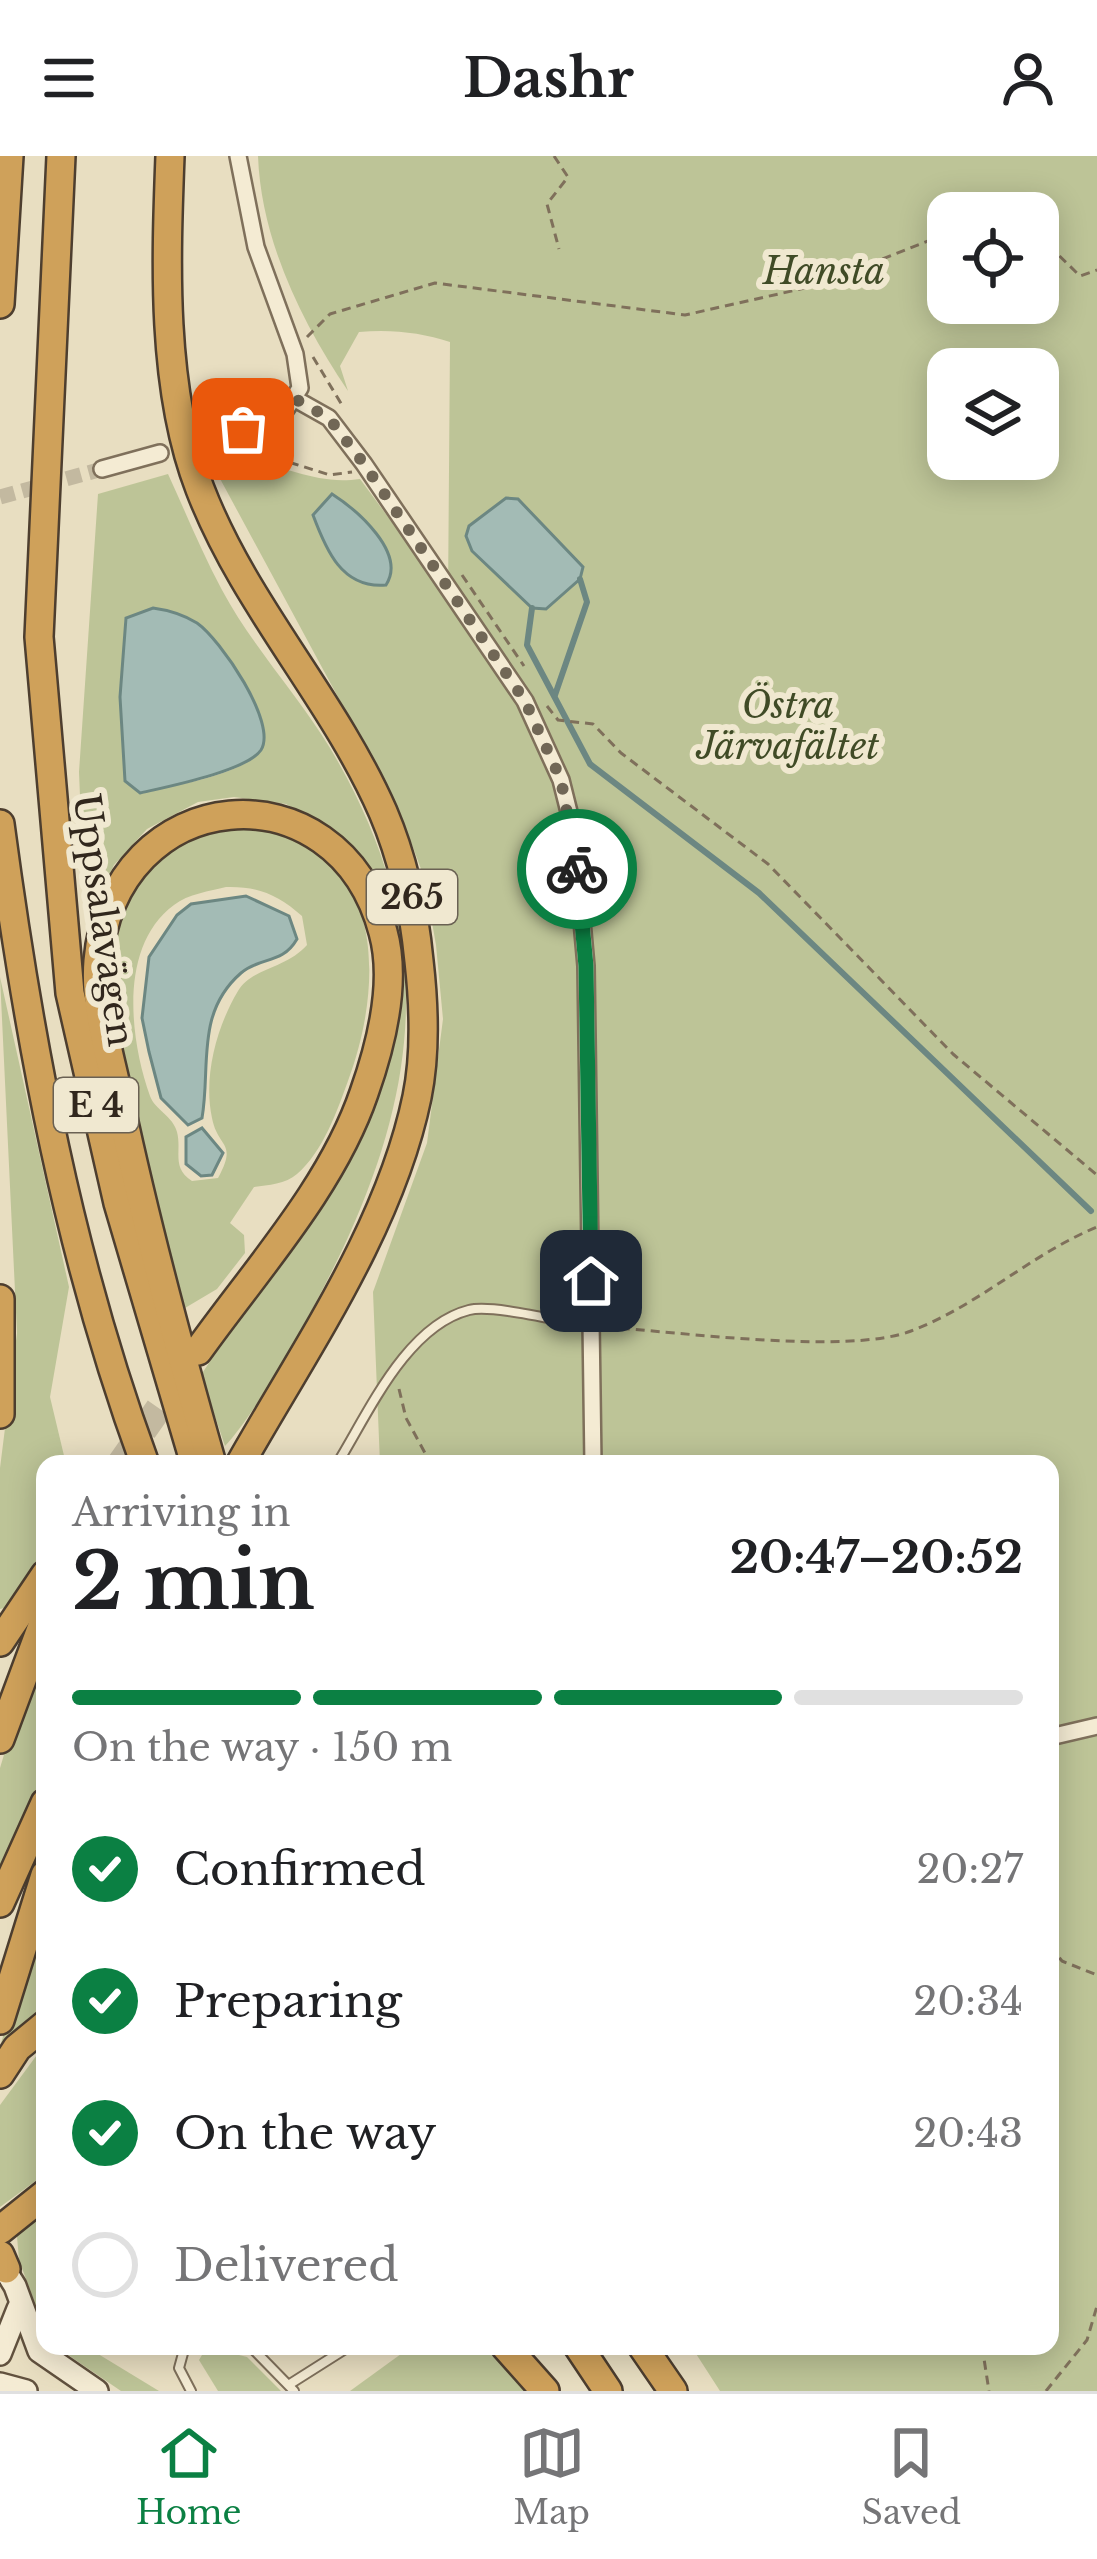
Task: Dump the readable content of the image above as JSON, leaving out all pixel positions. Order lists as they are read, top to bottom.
{
  "streets": {
    "highway": ["265", "Uppsalavägen", "E 4"]
  },
  "parks": ["Hansta", "Östra Järvafältet"],
  "page": {
    "header": "Dashr",
    "heading": ["2 min", "Arriving in", "20:47–20:52"],
    "bar": "On the way · 150 m",
    "list": [
      ["Confirmed", "20:27"],
      ["Preparing", "20:34"],
      ["On the way", "20:43"],
      "Delivered"
    ],
    "tabs": ["Home", "Map", "Saved"]
  }
}
